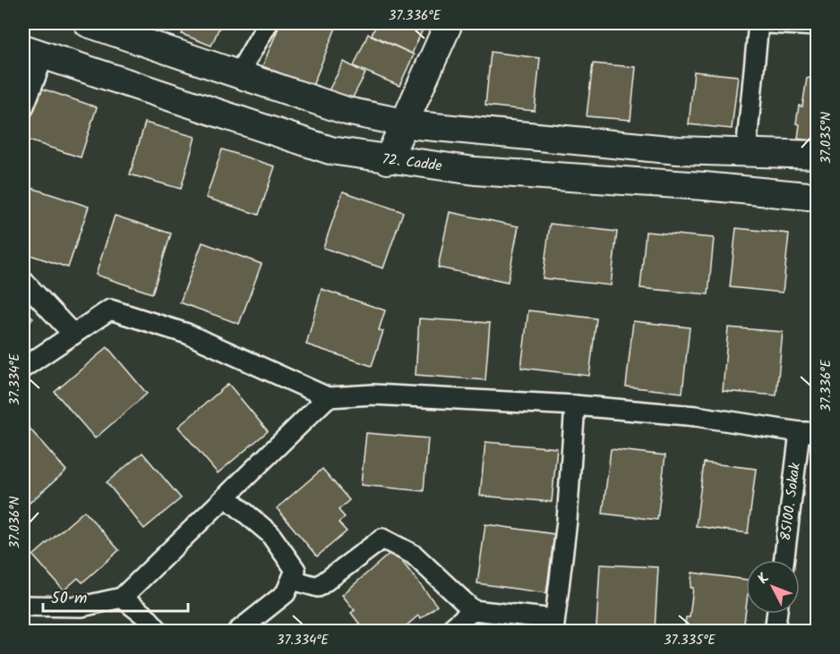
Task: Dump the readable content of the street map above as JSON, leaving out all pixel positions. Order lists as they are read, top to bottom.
{
  "streets": {
    "main road": ["72. Cadde"],
    "street": ["85100. Sokak"]
  },
  "scale_bar": "50 m",
  "north": "top left",
  "coordinates": [
    "37.336°E",
    "37.035°N",
    "37.334°E",
    "37.036°N",
    "37.335°E"
  ]
}
